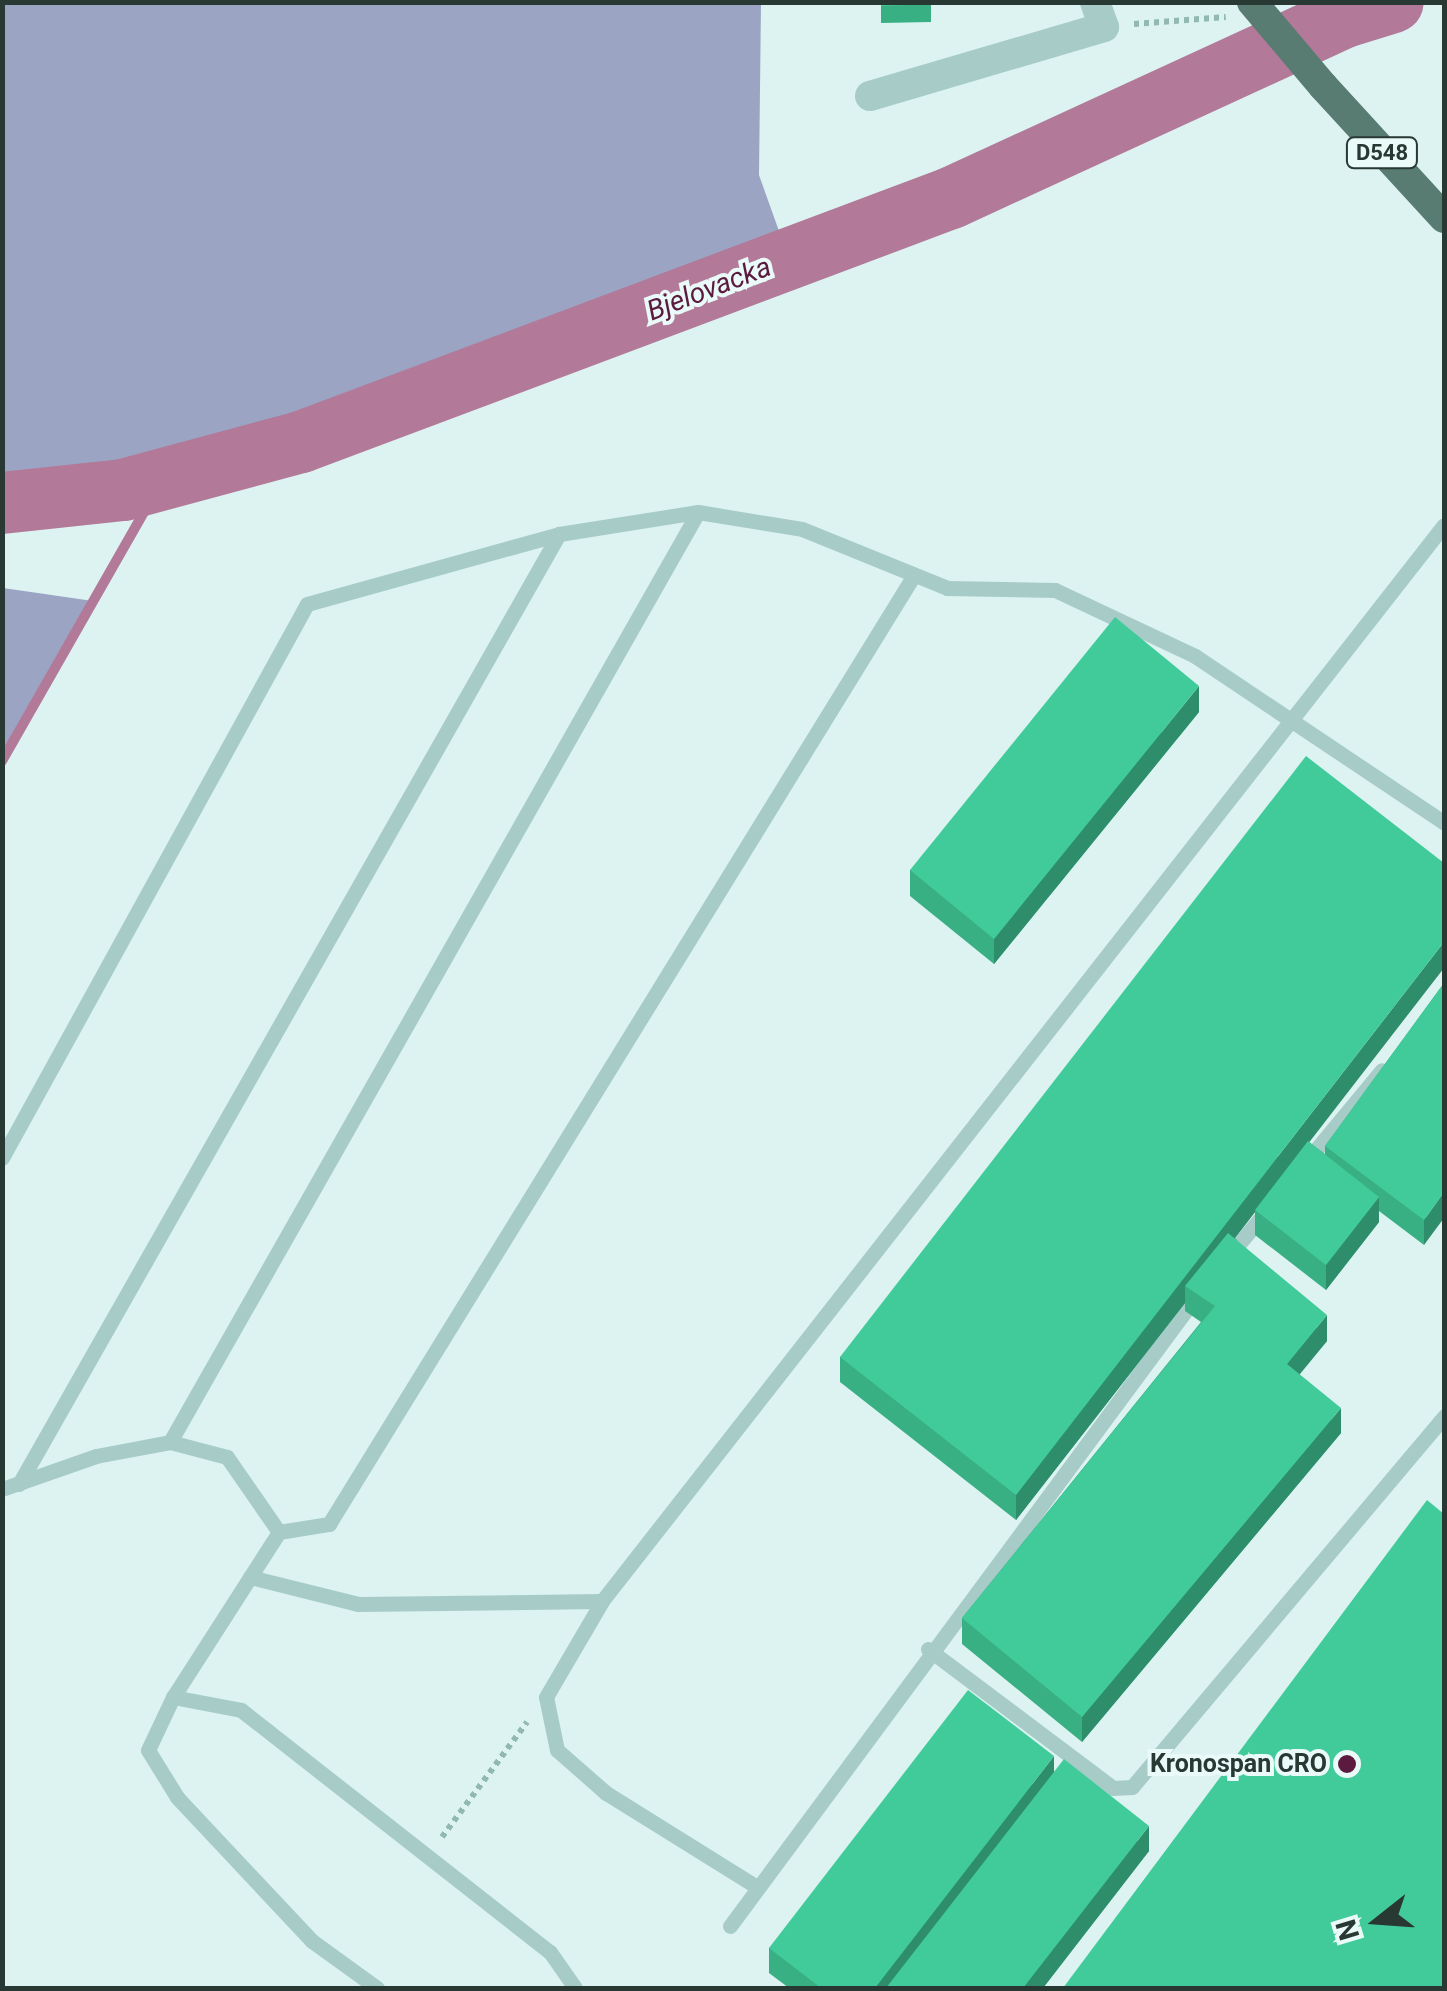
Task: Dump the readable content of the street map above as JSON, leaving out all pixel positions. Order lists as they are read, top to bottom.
{
  "streets": {
    "main road": ["D548"]
  },
  "water": ["Bjelovacka"],
  "places": ["Kronospan CRO"],
  "north": "left"
}
